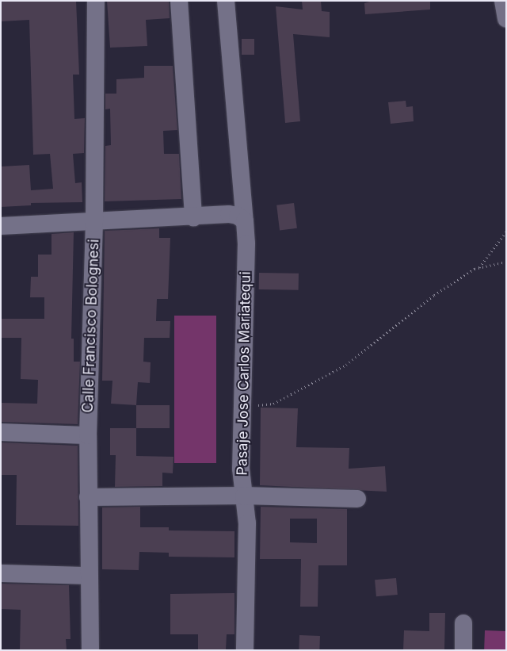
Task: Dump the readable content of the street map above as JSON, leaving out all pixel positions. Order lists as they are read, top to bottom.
{
  "streets": {
    "street": ["Calle Francisco Bolognesi", "Pasaje Jose Carlos Mariatequi"]
  }
}
